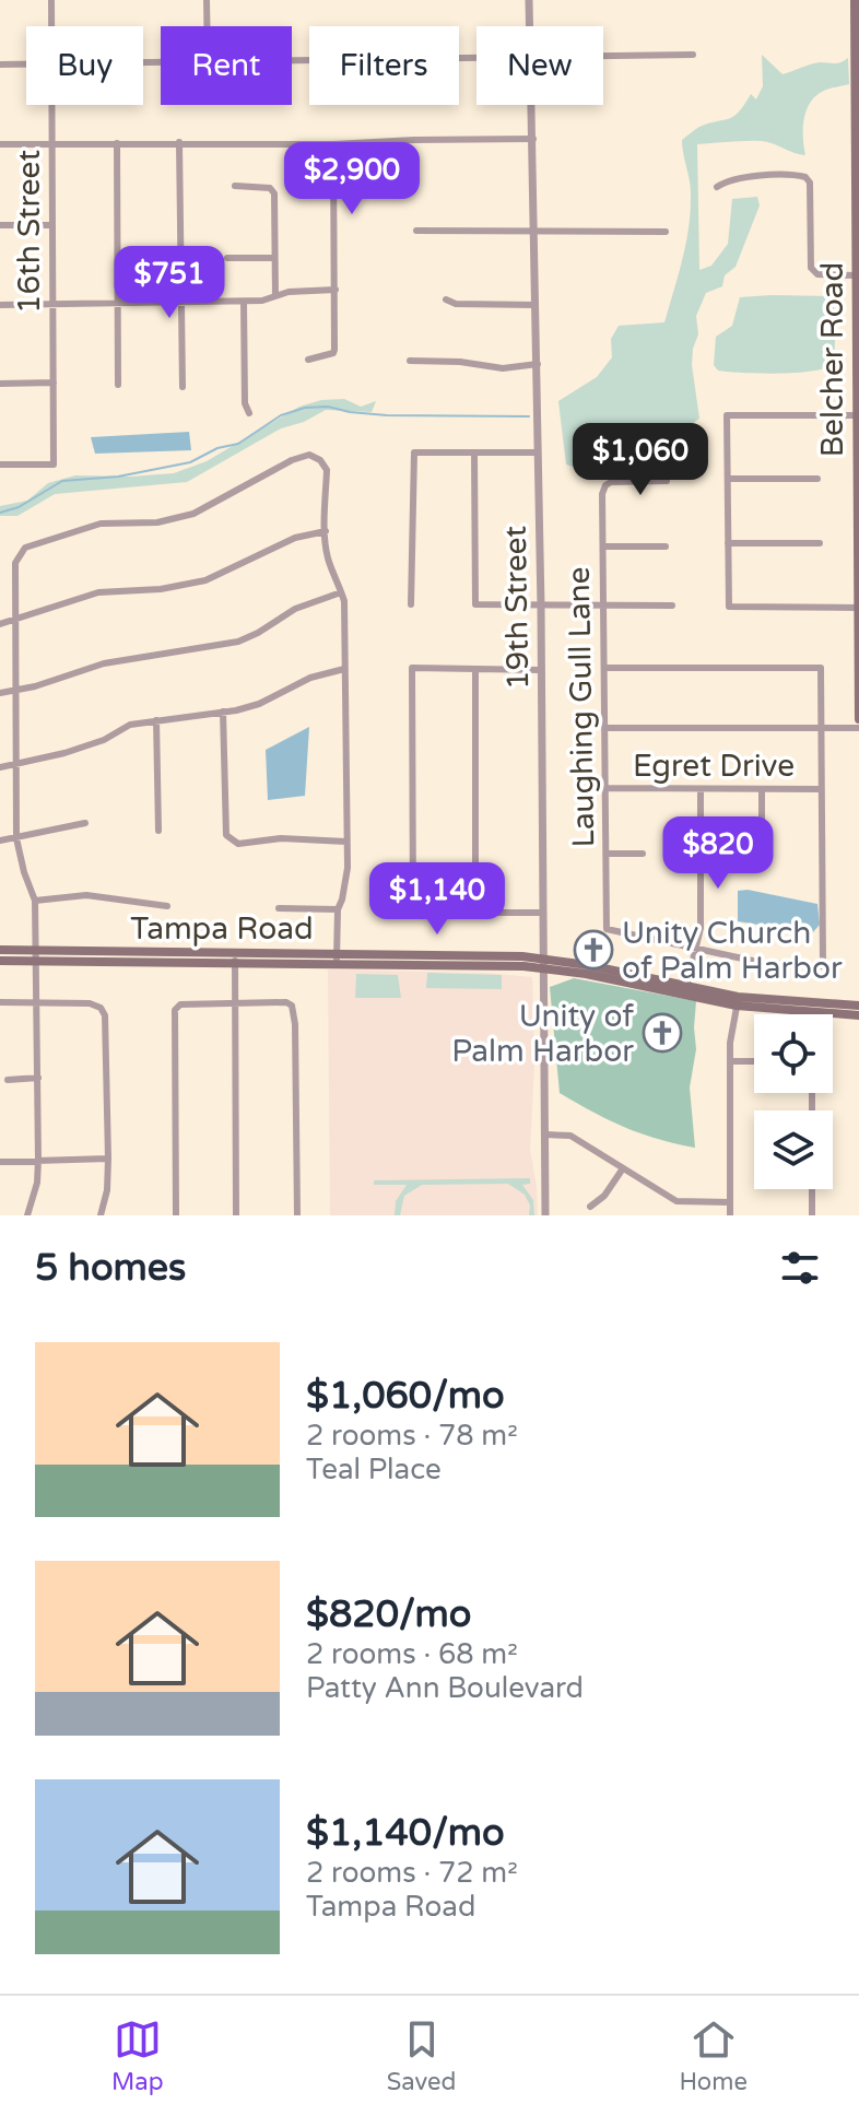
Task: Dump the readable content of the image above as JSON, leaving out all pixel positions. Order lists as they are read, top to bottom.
{
  "streets": {
    "main road": ["Belcher Road", "Tampa Road"],
    "street": [
      "16th Street",
      "19th Street",
      "Laughing Gull Lane",
      "Egret Drive"
    ]
  },
  "crossings": [
    ["19th Street", "Tampa Road"],
    ["Laughing Gull Lane", "Egret Drive"]
  ],
  "places": {
    "church": ["Unity Church of Palm Harbor", "Unity of Palm Harbor"]
  },
  "page": {
    "chip": [
      "Buy",
      "Rent",
      "Filters",
      "New"
    ],
    "price": [
      "$2,900",
      "$751",
      "$1,060",
      "$820",
      "$1,140"
    ],
    "heading": "5 homes",
    "list": [
      {
        "name": "$1,060/mo",
        "note": "2 rooms · 78 m² · Teal Place"
      },
      {
        "name": "$820/mo",
        "note": "2 rooms · 68 m² · Patty Ann Boulevard"
      },
      {
        "name": "$1,140/mo",
        "note": "2 rooms · 72 m² · Tampa Road"
      }
    ],
    "tabs": ["Map", "Saved", "Home"]
  }
}
